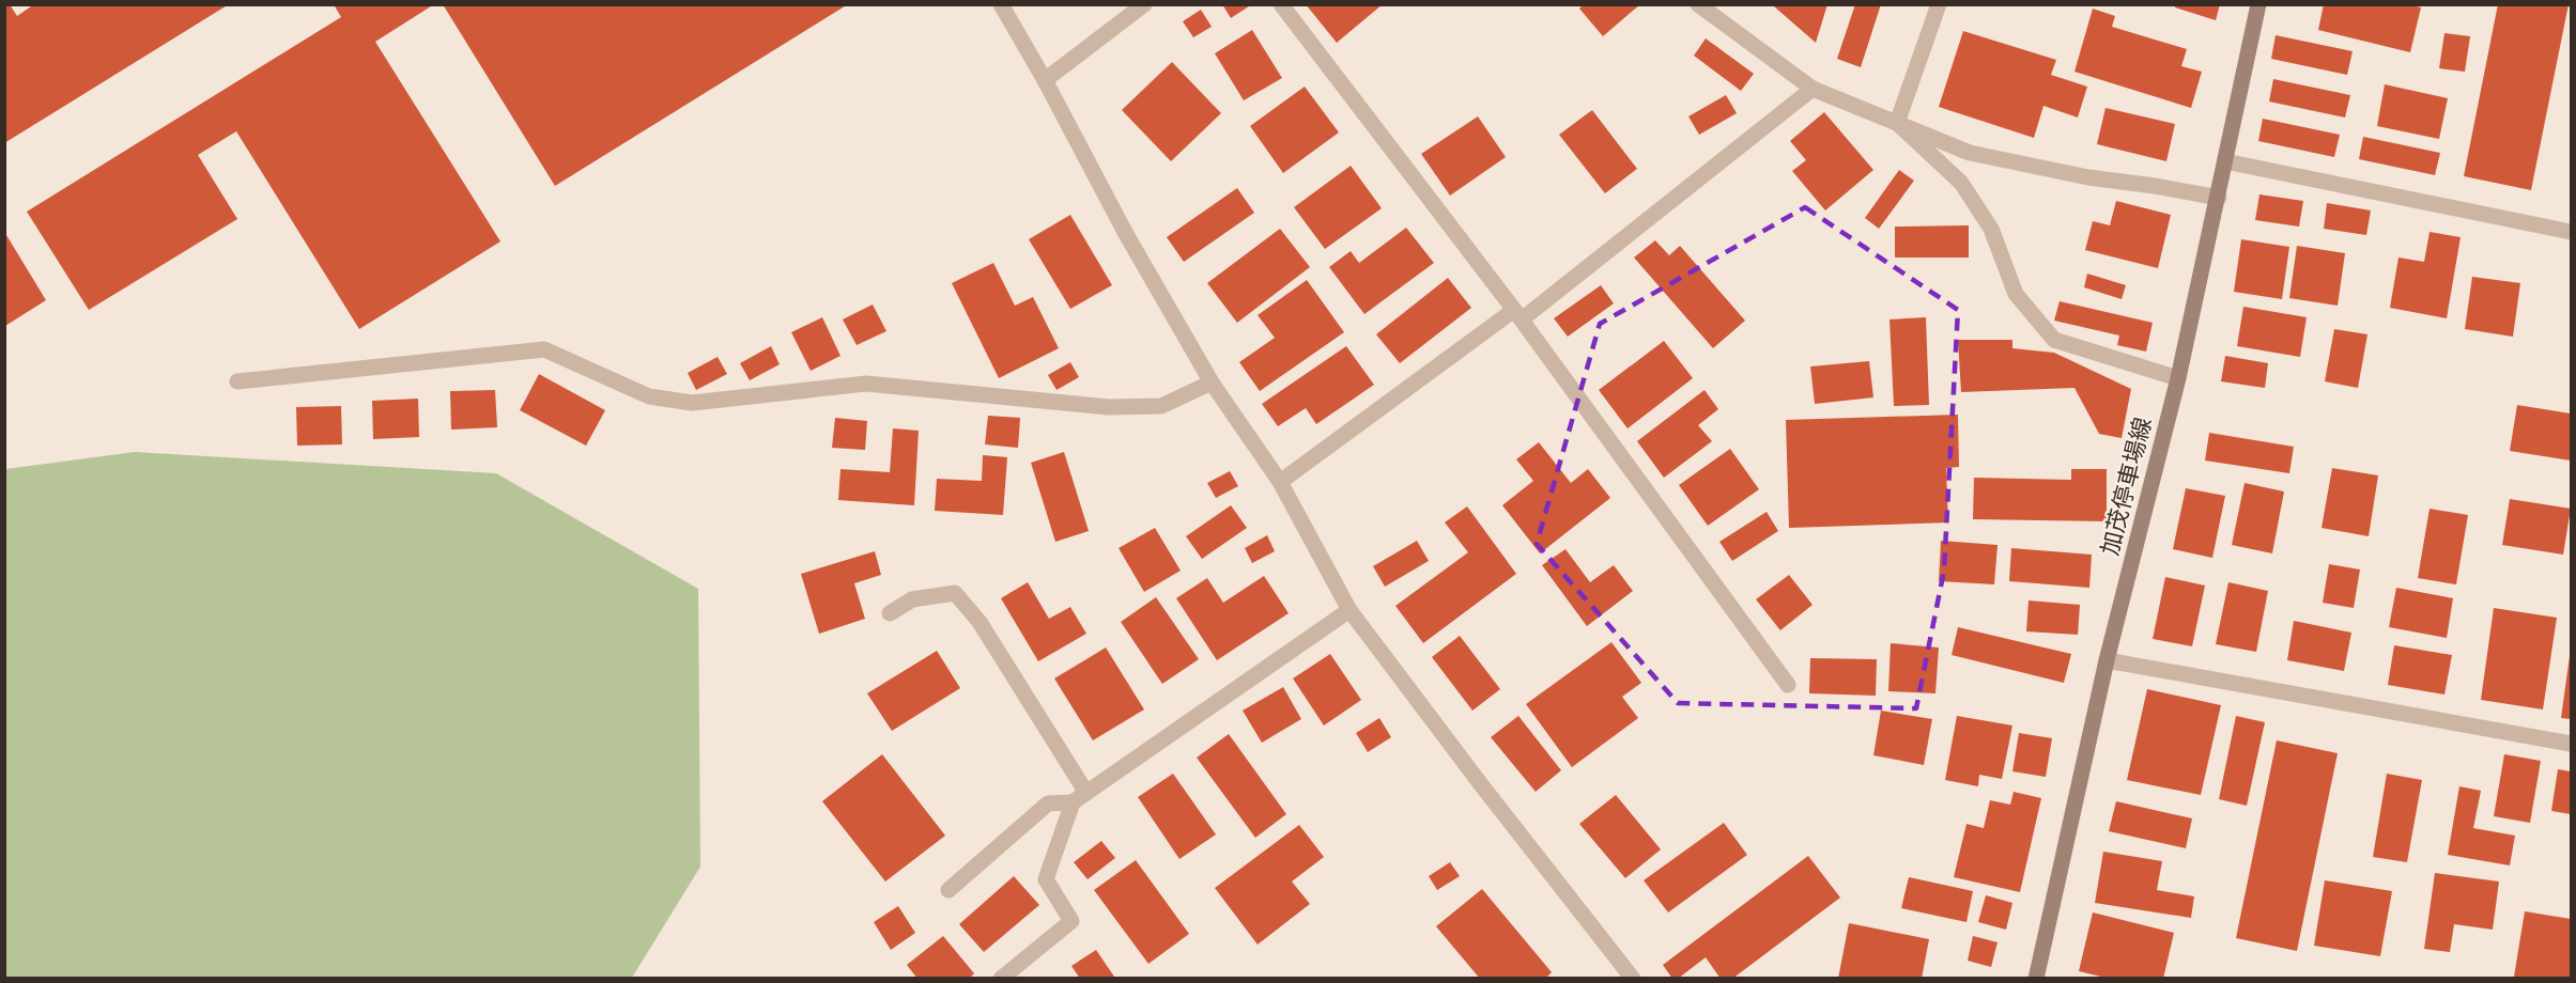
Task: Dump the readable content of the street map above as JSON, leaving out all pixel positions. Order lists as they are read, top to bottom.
{
  "streets": {
    "main road": ["加茂停車場線"]
  }
}
